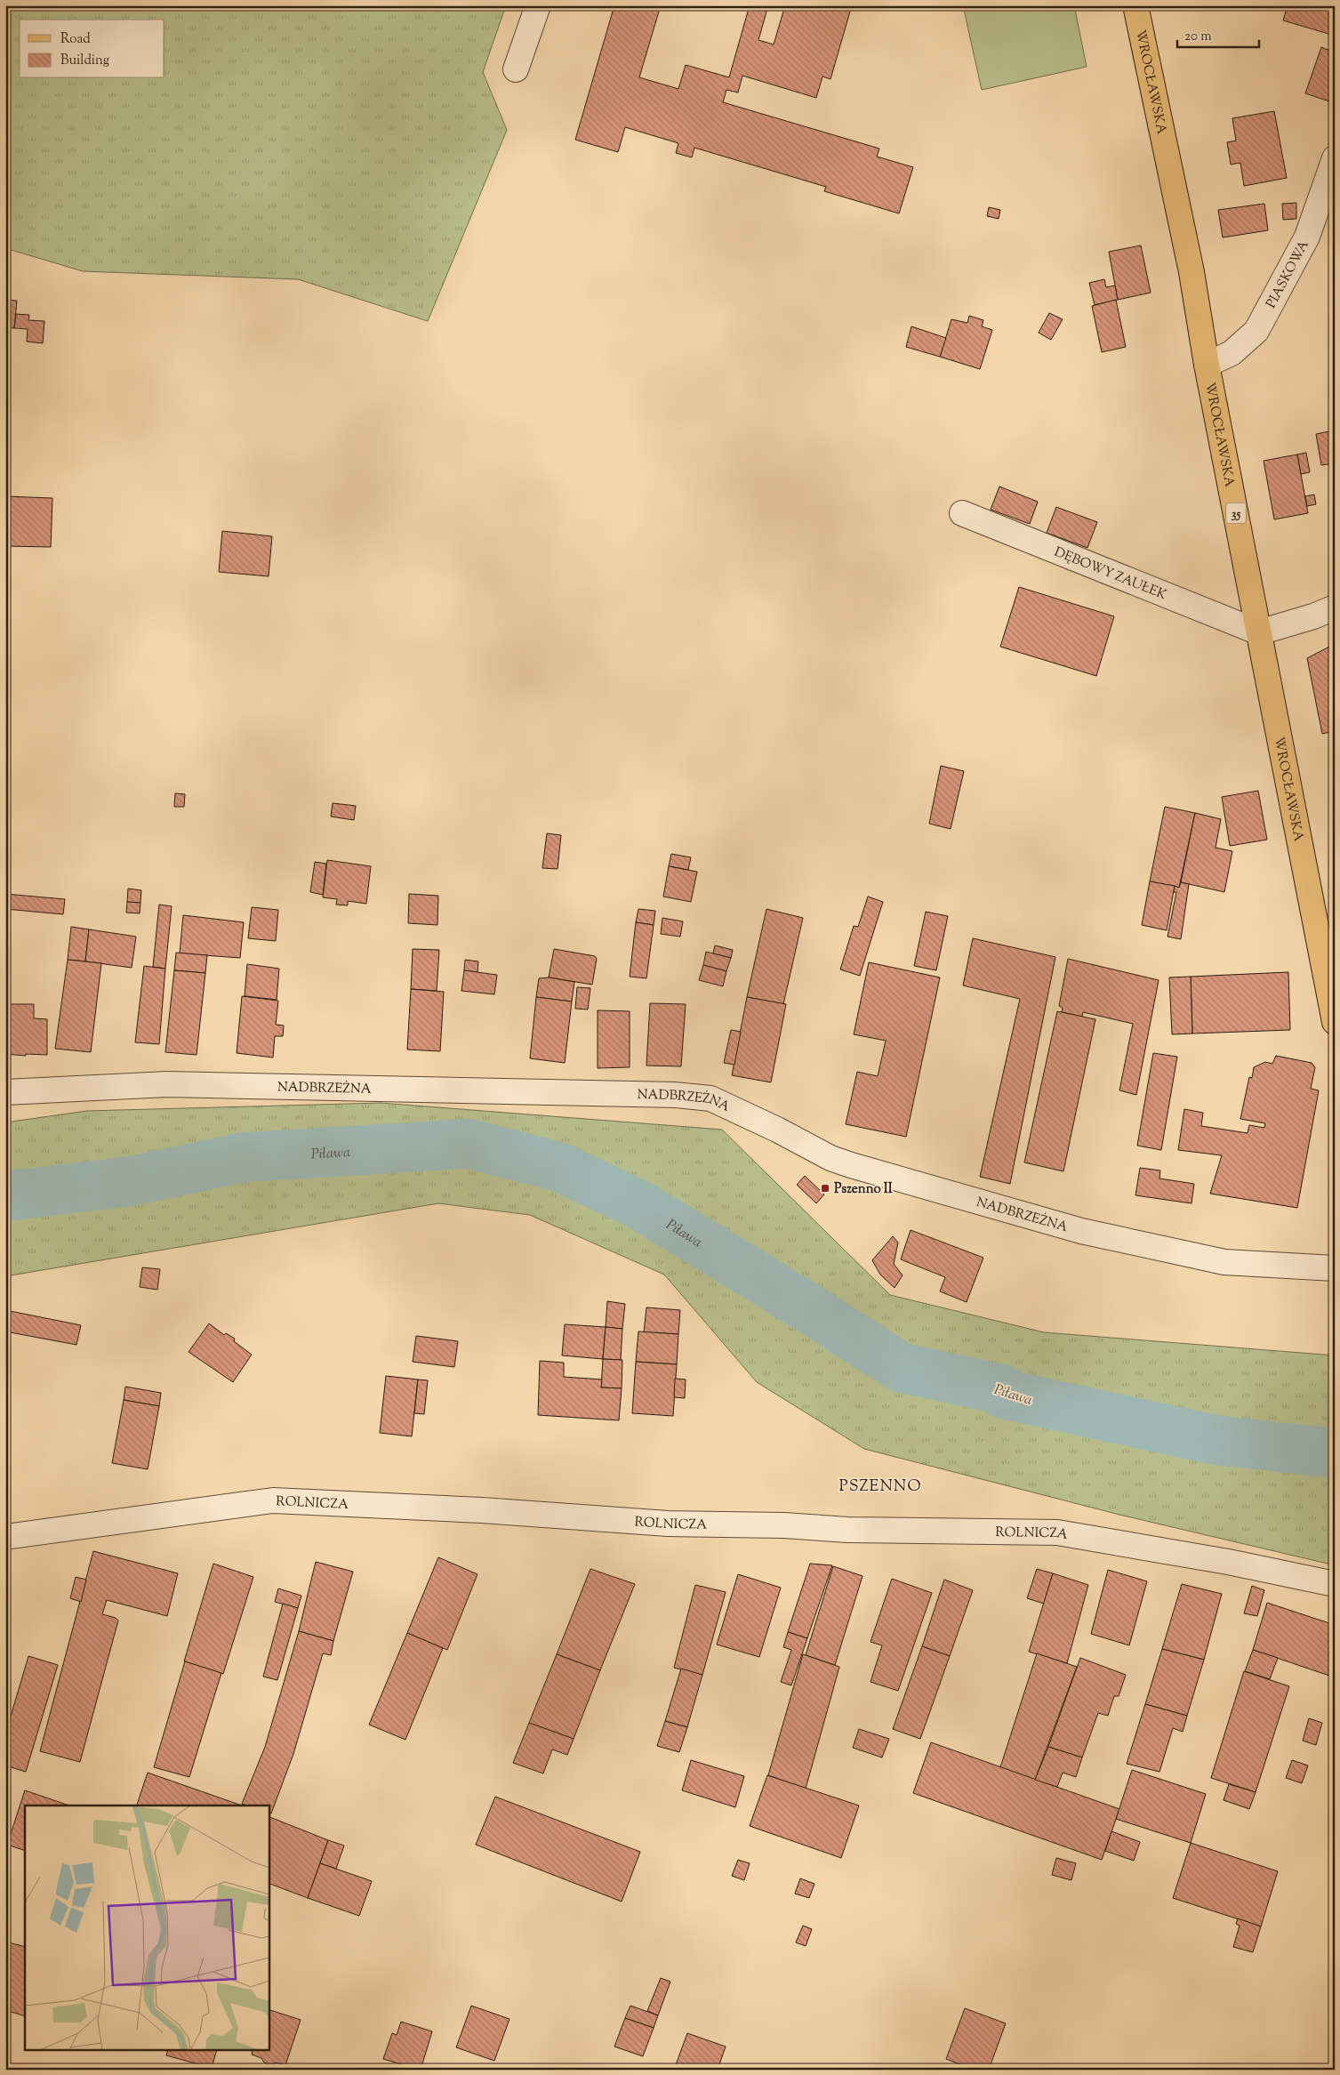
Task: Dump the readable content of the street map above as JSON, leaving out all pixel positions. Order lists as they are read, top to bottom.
{
  "streets": {
    "main road": ["WROCŁAWSKA", "35"],
    "street": [
      "PIASKOWA",
      "DĘBOWY ZAUŁEK",
      "NADBRZEŻNA",
      "ROLNICZA"
    ]
  },
  "crossings": [
    ["WROCŁAWSKA", "PIASKOWA"],
    ["WROCŁAWSKA", "DĘBOWY ZAUŁEK"]
  ],
  "districts": ["PSZENNO"],
  "water": ["Piława"],
  "places": {
    "transit": ["Pszenno II"]
  },
  "legend": ["Road", "Building"],
  "scale_bar": "20 m"
}
